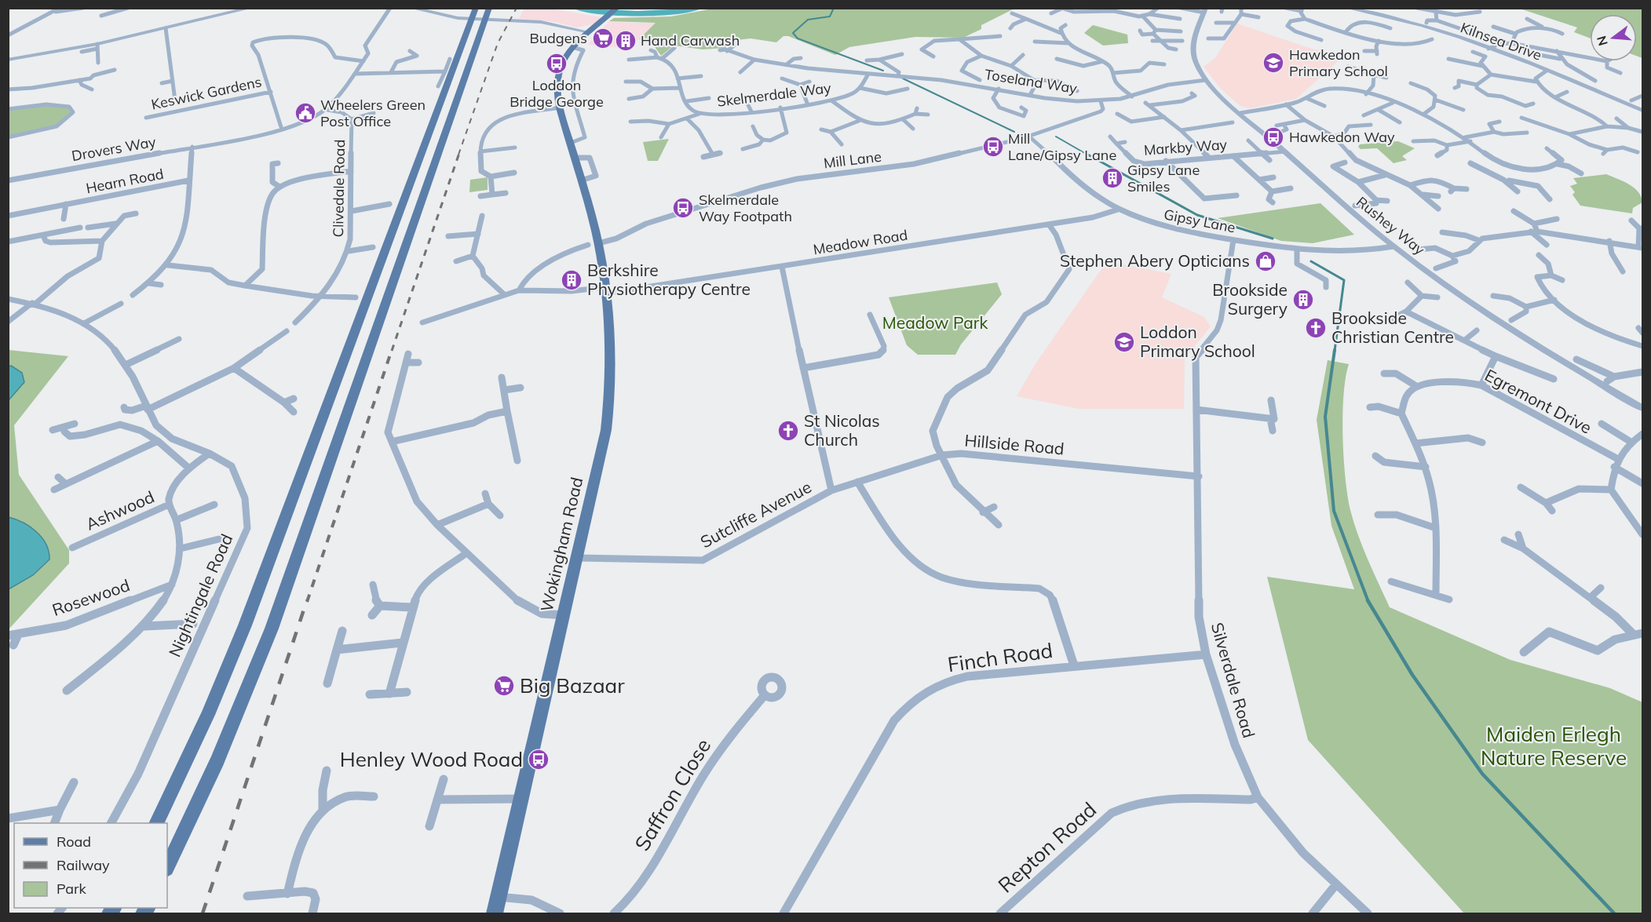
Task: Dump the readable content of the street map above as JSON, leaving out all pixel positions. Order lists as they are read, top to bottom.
{
  "streets": {
    "main road": ["Wokingham Road"],
    "street": [
      "Kilnsea Drive",
      "Toseland Way",
      "Keswick Gardens",
      "Skelmerdale Way",
      "Markby Way",
      "Drovers Way",
      "Mill Lane",
      "Hearn Road",
      "Clivedale Road",
      "Gipsy Lane",
      "Rushey Way",
      "Meadow Road",
      "Egremont Drive",
      "Hillside Road",
      "Ashwood",
      "Sutcliffe Avenue",
      "Nightingale Road",
      "Rosewood",
      "Finch Road",
      "Silverdale Road",
      "Saffron Close",
      "Repton Road"
    ]
  },
  "crossings": [
    ["Toseland Way", "Mill Lane"],
    ["Toseland Way", "Rushey Way"],
    ["Markby Way", "Rushey Way"],
    ["Drovers Way", "Clivedale Road"],
    ["Mill Lane", "Gipsy Lane"],
    ["Mill Lane", "Meadow Road"],
    ["Mill Lane", "Wokingham Road"],
    ["Gipsy Lane", "Rushey Way"],
    ["Gipsy Lane", "Meadow Road"],
    ["Gipsy Lane", "Silverdale Road"],
    ["Meadow Road", "Sutcliffe Avenue"],
    ["Meadow Road", "Wokingham Road"],
    ["Hillside Road", "Sutcliffe Avenue"],
    ["Hillside Road", "Silverdale Road"],
    ["Sutcliffe Avenue", "Wokingham Road"],
    ["Finch Road", "Silverdale Road"],
    ["Silverdale Road", "Repton Road"]
  ],
  "parks": ["Meadow Park", "Maiden Erlegh Nature Reserve"],
  "places": {
    "supermarket": ["Budgens", "Big Bazaar"],
    "building": [
      "Hand Carwash",
      "Gipsy Lane Smiles",
      "Berkshire Physiotherapy Centre",
      "Brookside Surgery"
    ],
    "school or university": ["Hawkedon Primary School", "Loddon Primary School"],
    "bus stop": [
      "Loddon Bridge George",
      "Hawkedon Way",
      "Mill Lane/Gipsy Lane",
      "Skelmerdale Way Footpath",
      "Henley Wood Road"
    ],
    "public building": ["Wheelers Green Post Office"],
    "shop": ["Stephen Abery Opticians"],
    "church": ["Brookside Christian Centre", "St Nicolas Church"]
  },
  "legend": ["Road", "Railway", "Park"],
  "north": "left"
}
